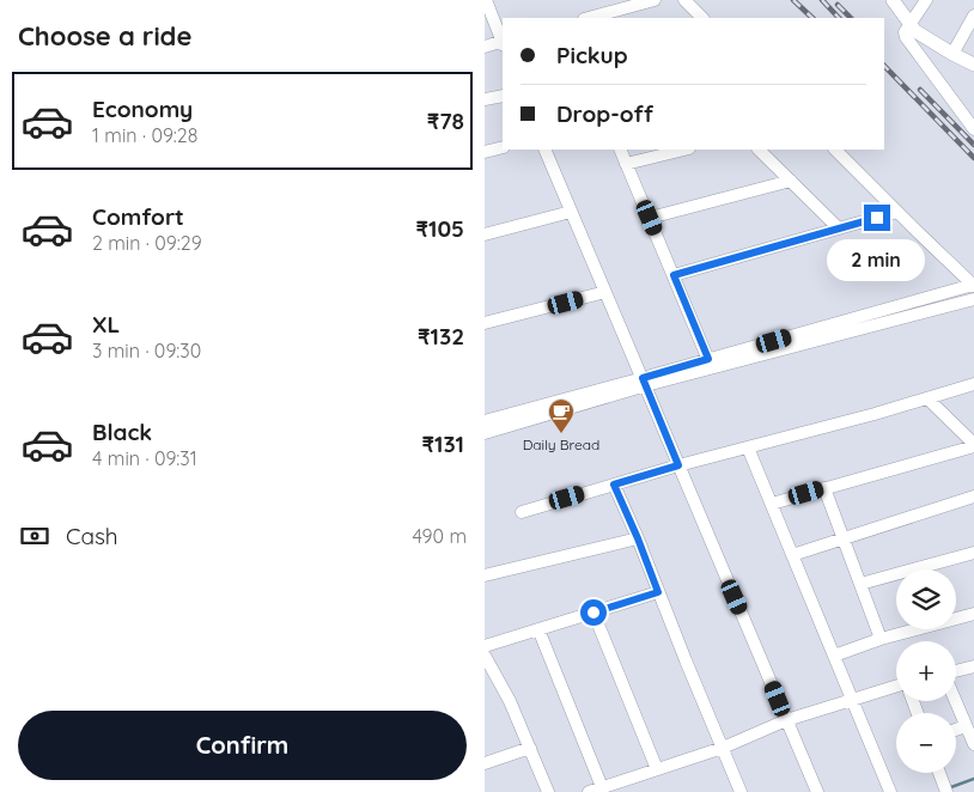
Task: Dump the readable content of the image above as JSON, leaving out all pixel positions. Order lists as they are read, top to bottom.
{
  "places": {
    "cafe": ["Daily Bread"]
  },
  "page": {
    "heading": "Choose a ride",
    "banner": ["Pickup", "Drop-off"],
    "list": [
      {
        "name": "Economy",
        "note": "1 min · 09:28",
        "value": "₹78"
      },
      {
        "name": "Comfort",
        "note": "2 min · 09:29",
        "value": "₹105"
      },
      {
        "name": "XL",
        "note": "3 min · 09:30",
        "value": "₹132"
      },
      {
        "name": "Black",
        "note": "4 min · 09:31",
        "value": "₹131"
      }
    ],
    "bubble": "2 min",
    "pay": ["Cash", "490 m"],
    "map_buttons": ["+", "−"],
    "buttons": "Confirm"
  }
}
